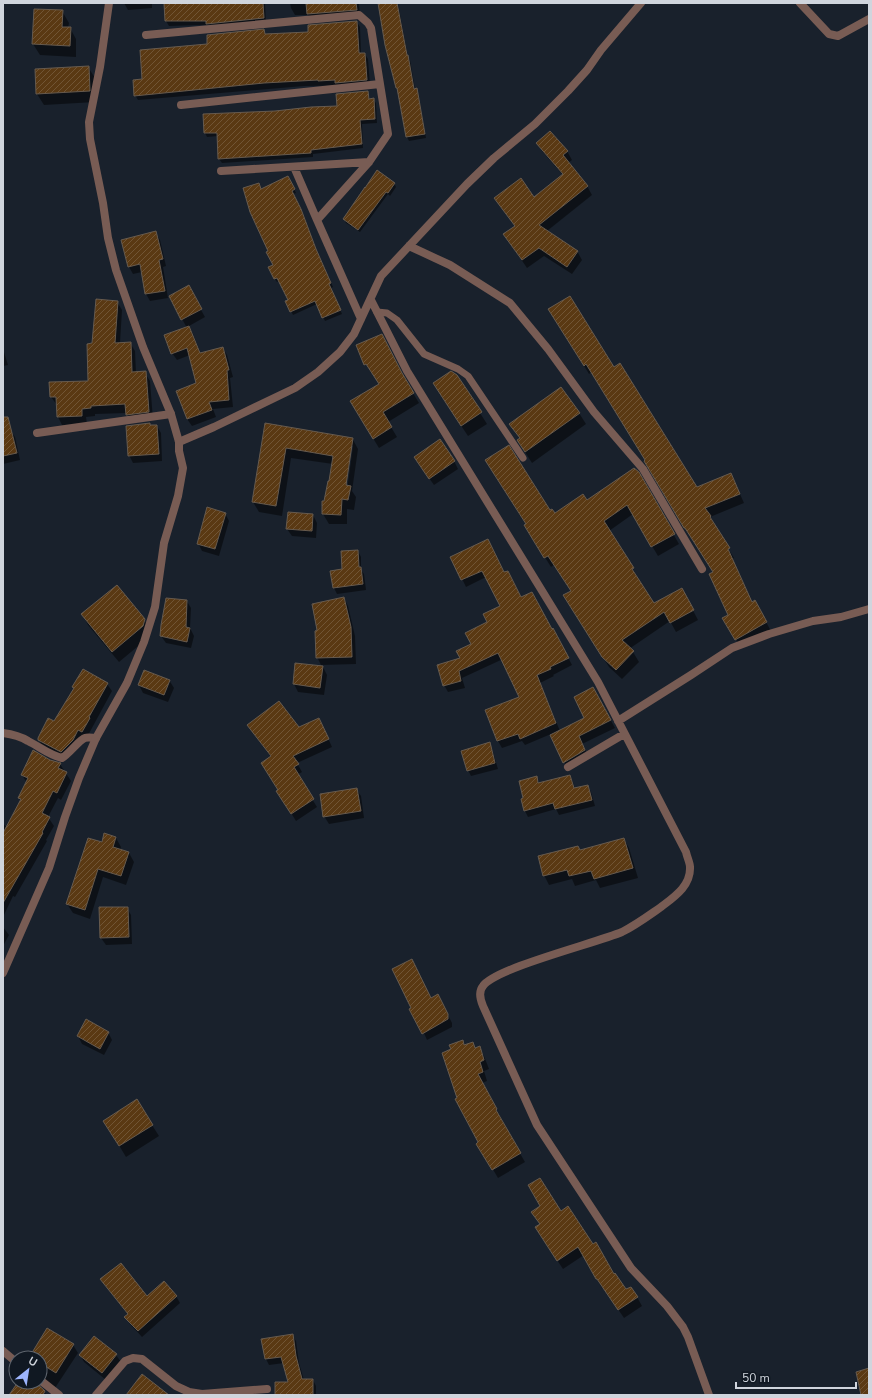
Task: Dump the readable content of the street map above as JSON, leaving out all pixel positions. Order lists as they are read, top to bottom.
{
  "scale_bar": "50 m",
  "north": "top right"
}
